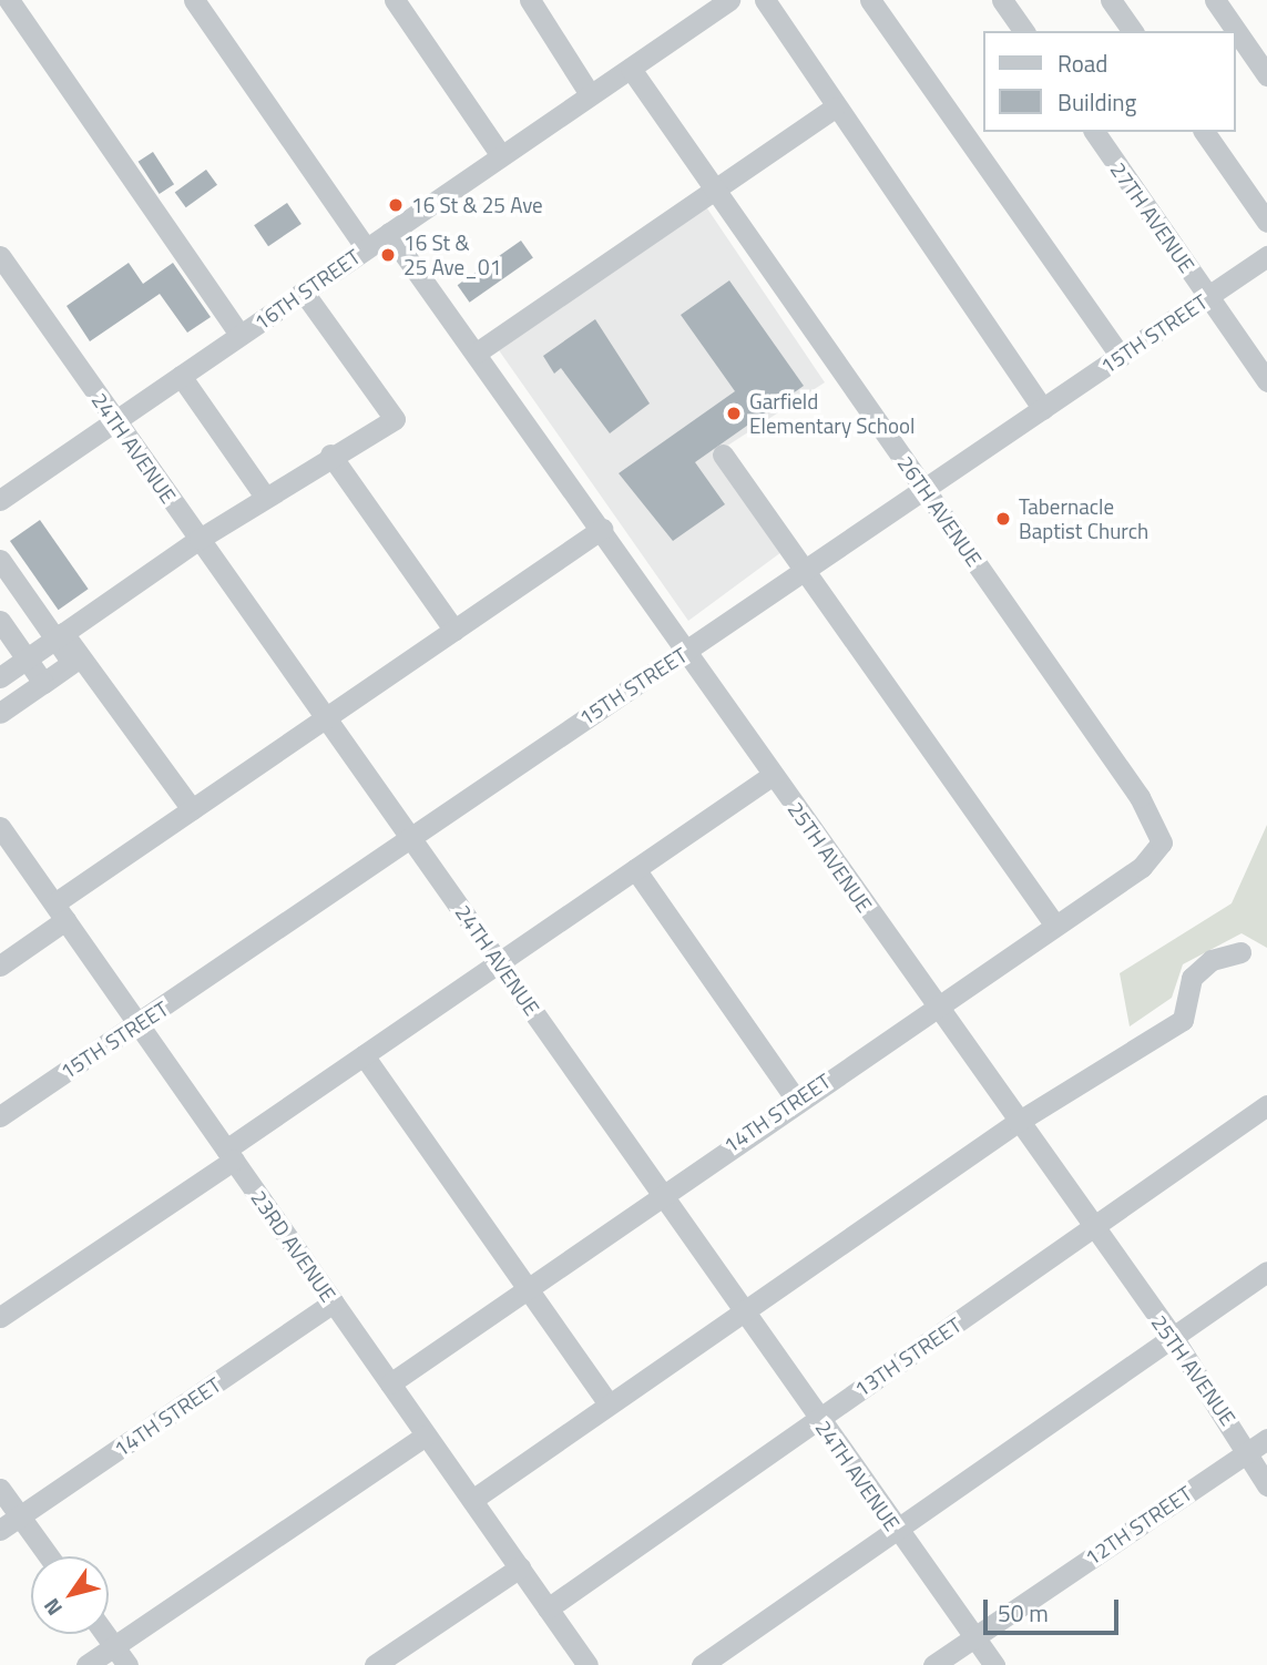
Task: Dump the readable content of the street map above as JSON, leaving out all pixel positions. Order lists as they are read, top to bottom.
{
  "streets": {
    "street": [
      "27TH AVENUE",
      "16TH STREET",
      "15TH STREET",
      "24TH AVENUE",
      "26TH AVENUE",
      "25TH AVENUE",
      "14TH STREET",
      "23RD AVENUE",
      "13TH STREET",
      "12TH STREET"
    ]
  },
  "crossings": [
    ["27TH AVENUE", "15TH STREET"],
    ["16TH STREET", "24TH AVENUE"],
    ["16TH STREET", "26TH AVENUE"],
    ["16TH STREET", "25TH AVENUE"],
    ["15TH STREET", "24TH AVENUE"],
    ["15TH STREET", "26TH AVENUE"],
    ["15TH STREET", "25TH AVENUE"],
    ["15TH STREET", "23RD AVENUE"],
    ["24TH AVENUE", "14TH STREET"],
    ["24TH AVENUE", "13TH STREET"],
    ["24TH AVENUE", "12TH STREET"],
    ["26TH AVENUE", "14TH STREET"],
    ["25TH AVENUE", "14TH STREET"],
    ["25TH AVENUE", "13TH STREET"],
    ["25TH AVENUE", "12TH STREET"],
    ["14TH STREET", "23RD AVENUE"],
    ["23RD AVENUE", "13TH STREET"]
  ],
  "places": [
    "16 St & 25 Ave",
    "16 St & 25 Ave_01",
    "Garfield Elementary School",
    "Tabernacle Baptist Church"
  ],
  "legend": ["Road", "Building"],
  "scale_bar": "50 m",
  "north": "bottom left"
}
